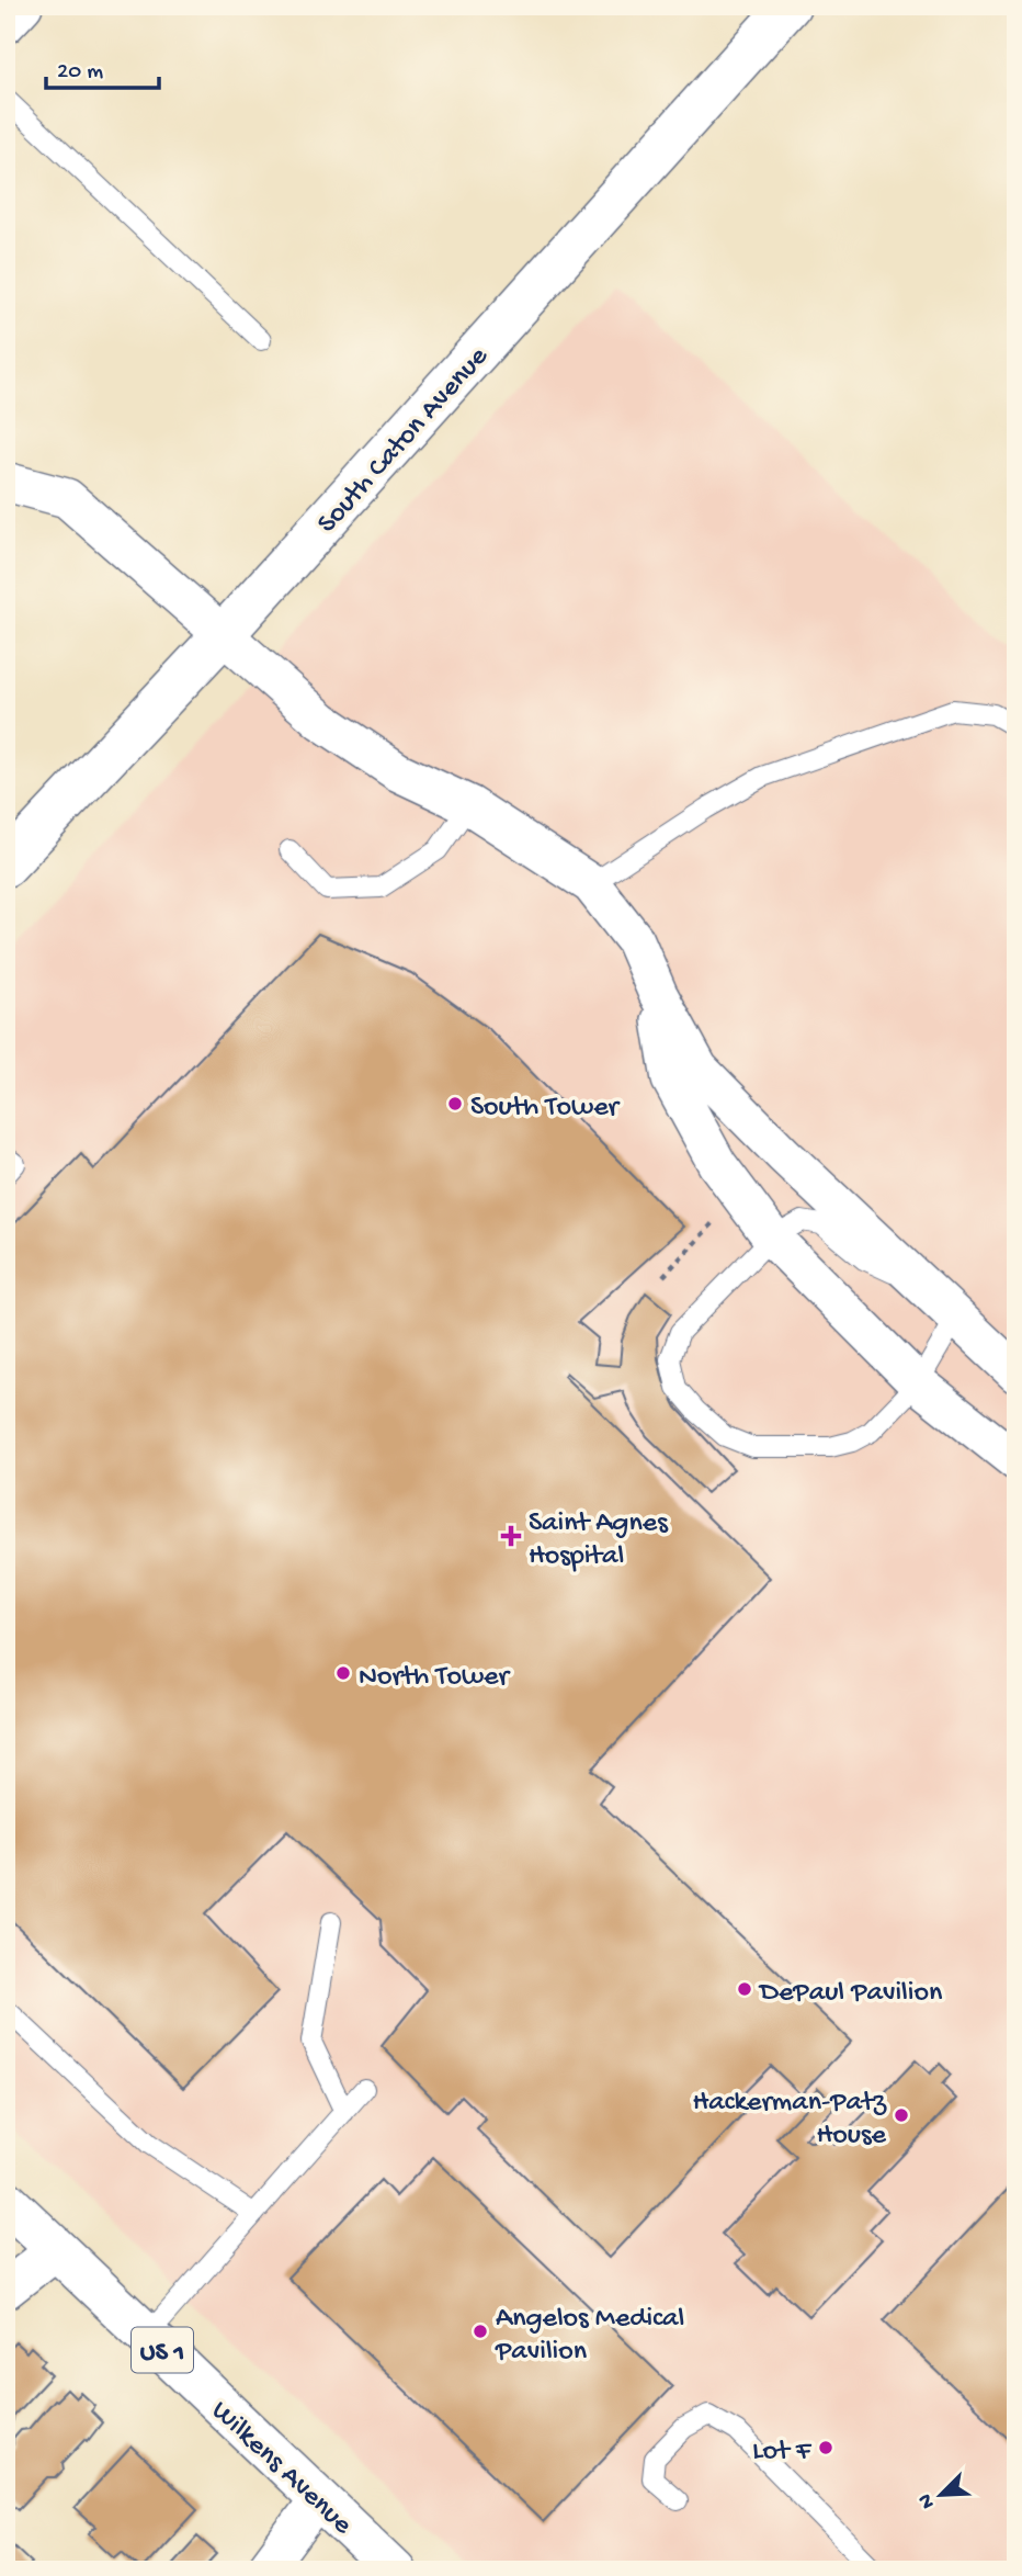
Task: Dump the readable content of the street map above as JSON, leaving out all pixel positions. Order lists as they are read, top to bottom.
{
  "streets": {
    "main road": ["South Caton Avenue", "US 1", "Wilkens Avenue"]
  },
  "places": {
    "other": [
      "South Tower",
      "North Tower",
      "DePaul Pavilion",
      "Hackerman-Patz House",
      "Angelos Medical Pavilion",
      "Lot F"
    ],
    "health": ["Saint Agnes Hospital"]
  },
  "scale_bar": "20 m",
  "north": "bottom left"
}
